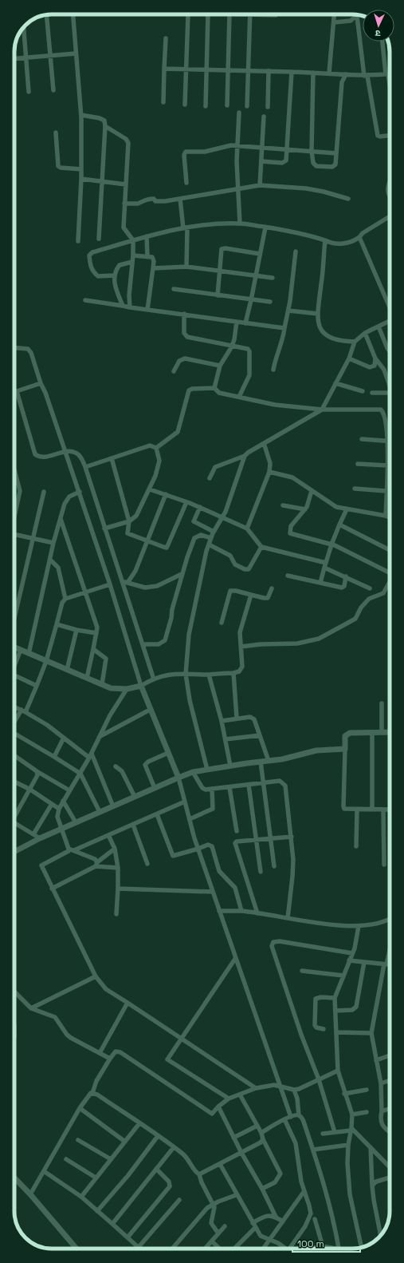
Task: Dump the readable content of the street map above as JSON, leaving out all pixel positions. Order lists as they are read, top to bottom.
{
  "scale_bar": "100 m",
  "north": "bottom"
}
